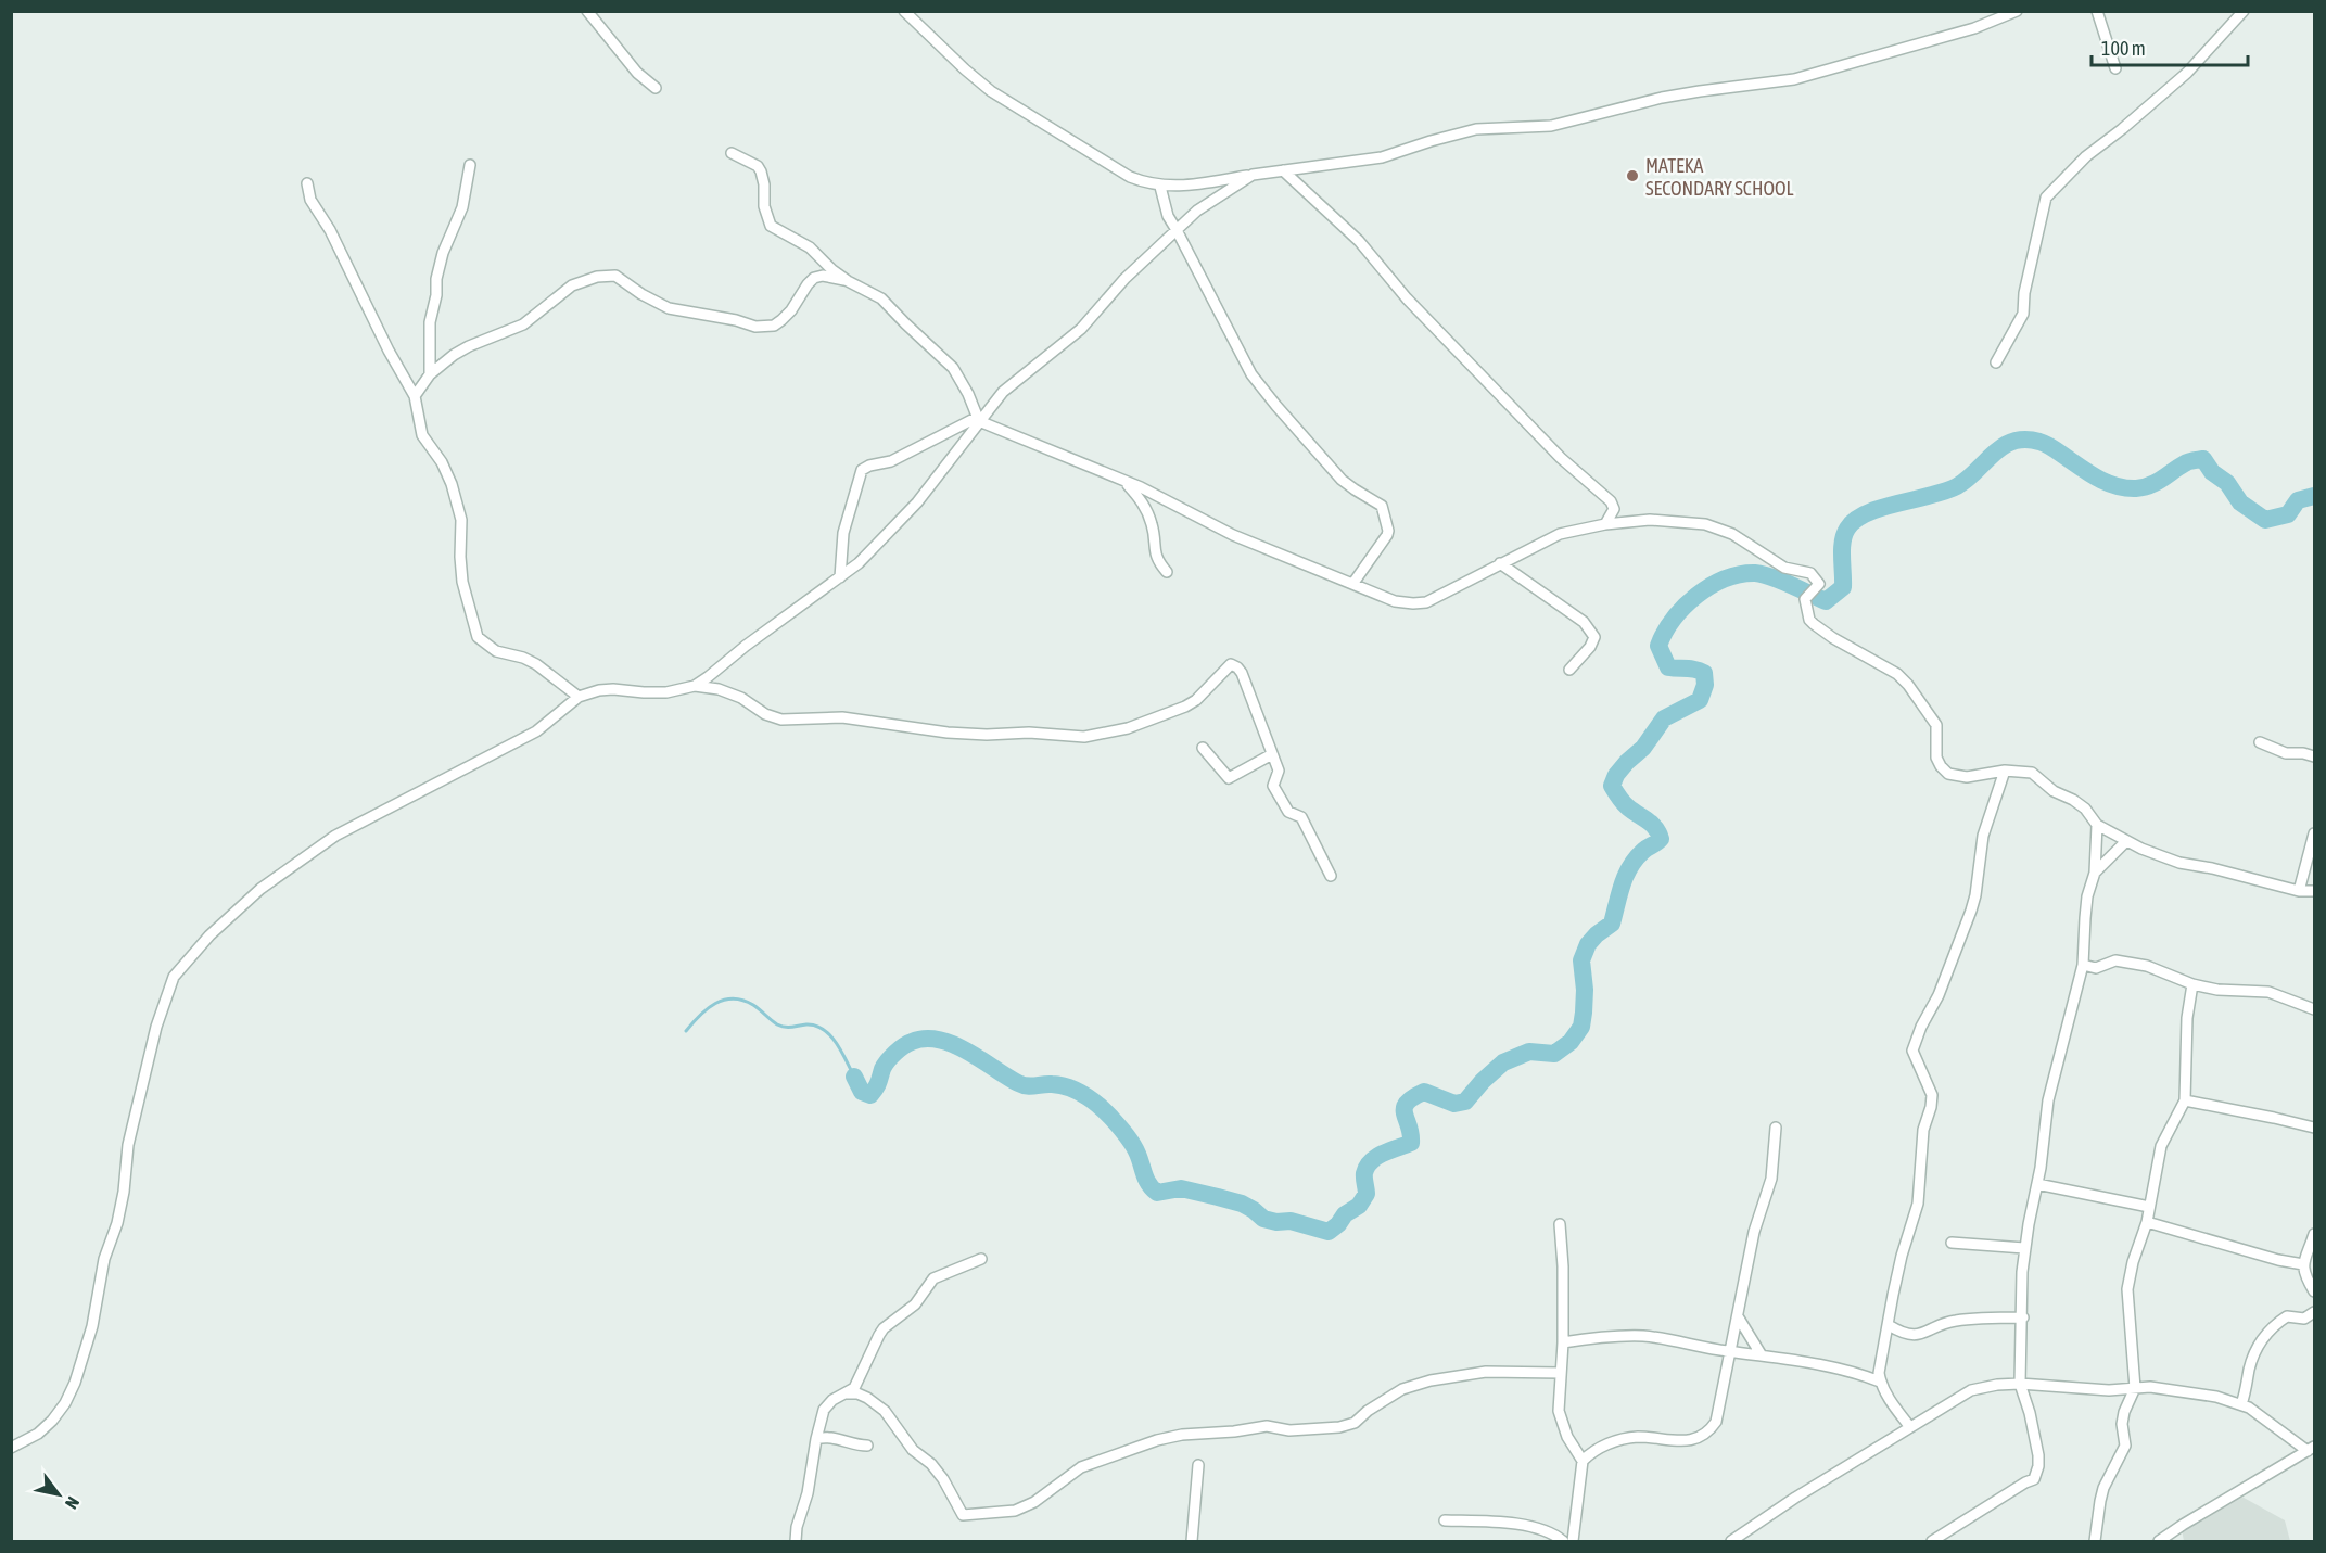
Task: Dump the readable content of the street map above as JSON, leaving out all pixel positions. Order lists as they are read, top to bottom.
{
  "places": ["MATEKA SECONDARY SCHOOL"],
  "scale_bar": "100 m",
  "north": "bottom right"
}
